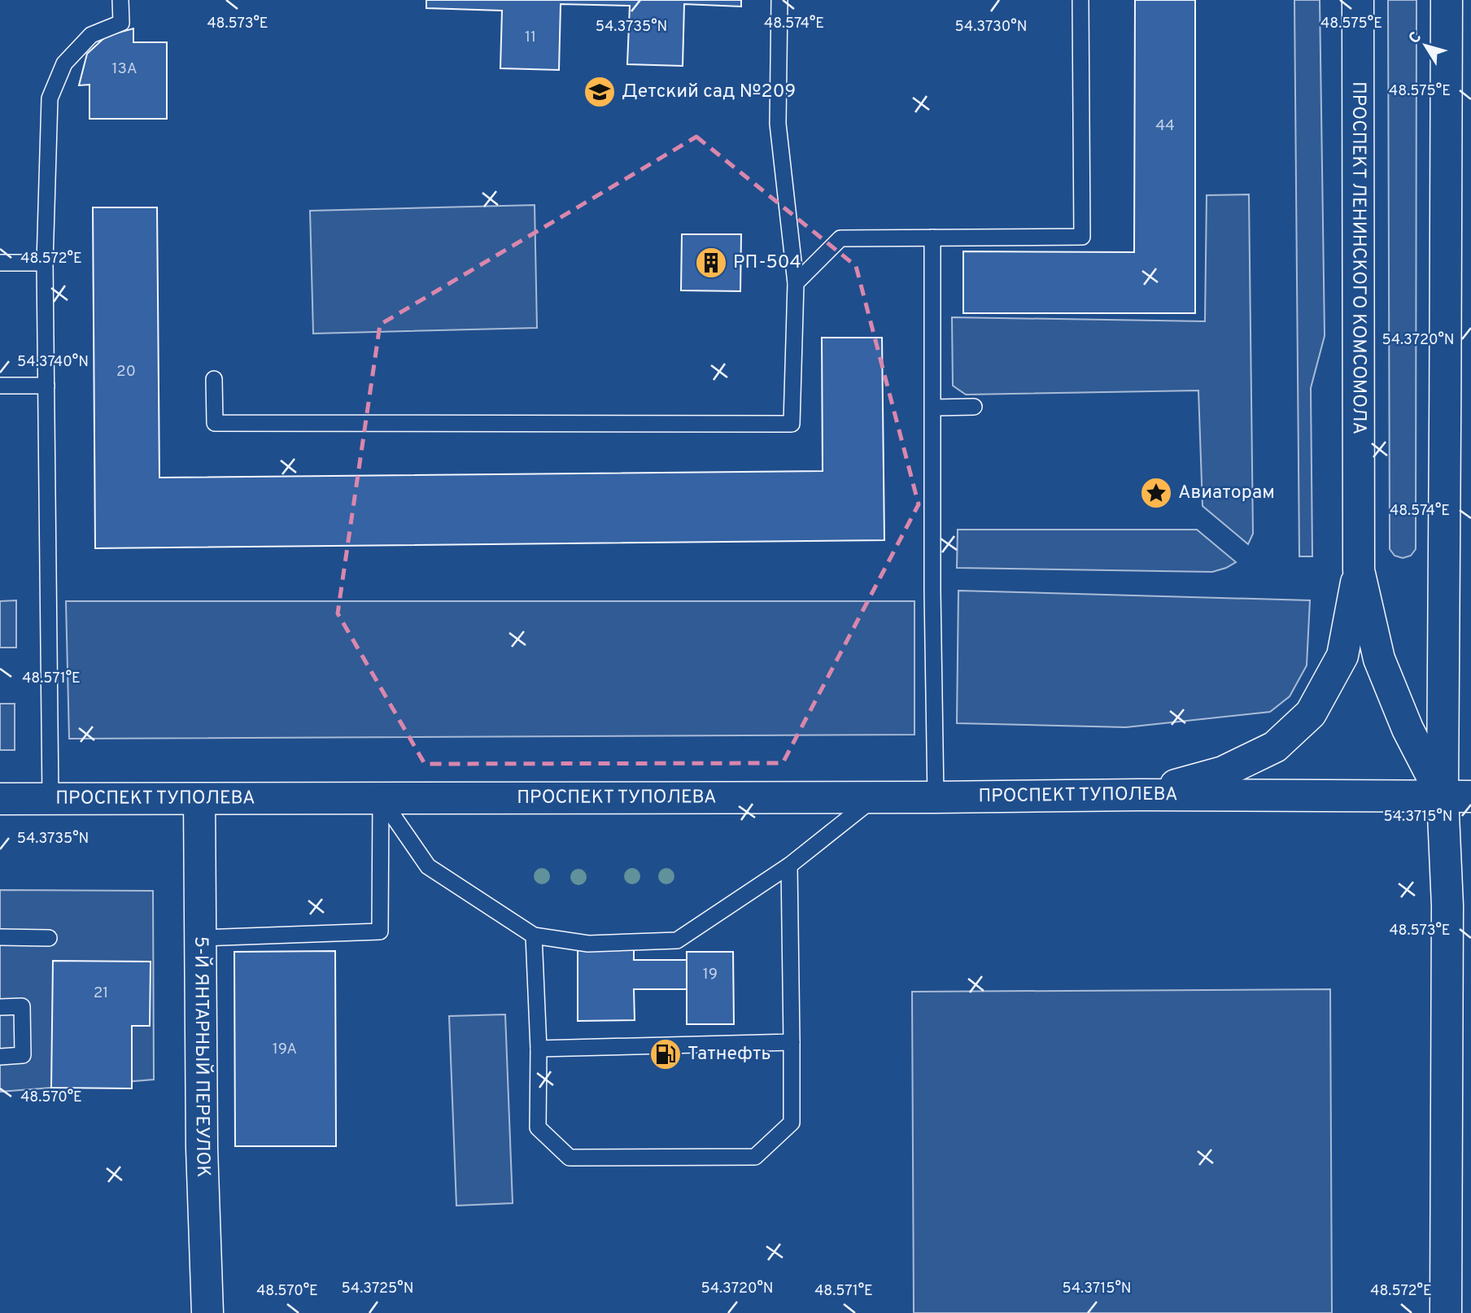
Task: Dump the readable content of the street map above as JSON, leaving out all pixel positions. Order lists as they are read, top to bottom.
{
  "streets": {
    "main road": ["ПРОСПЕКТ ЛЕНИНСКОГО КОМСОМОЛА", "ПРОСПЕКТ ТУПОЛЕВА", "5-Й ЯНТАРНЫЙ ПЕРЕУЛОК"]
  },
  "crossings": [
    ["ПРОСПЕКТ ЛЕНИНСКОГО КОМСОМОЛА", "ПРОСПЕКТ ТУПОЛЕВА"],
    ["ПРОСПЕКТ ТУПОЛЕВА", "5-Й ЯНТАРНЫЙ ПЕРЕУЛОК"]
  ],
  "places": {
    "school or university": ["Детский сад №209"],
    "building": ["РП-504"],
    "place": ["Авиаторам"],
    "fuel station": ["Татнефть"]
  },
  "house_numbers": [
    "11",
    "13А",
    "44",
    "20",
    "19",
    "21",
    "19А"
  ],
  "north": "top left",
  "coordinates": [
    "48.573°E",
    "48.574°E",
    "48.575°E",
    "54.3735°N",
    "54.3730°N",
    "48.572°E",
    "54.3720°N",
    "54.3740°N",
    "48.571°E",
    "54.3715°N",
    "48.570°E",
    "54.3725°N"
  ]
}
